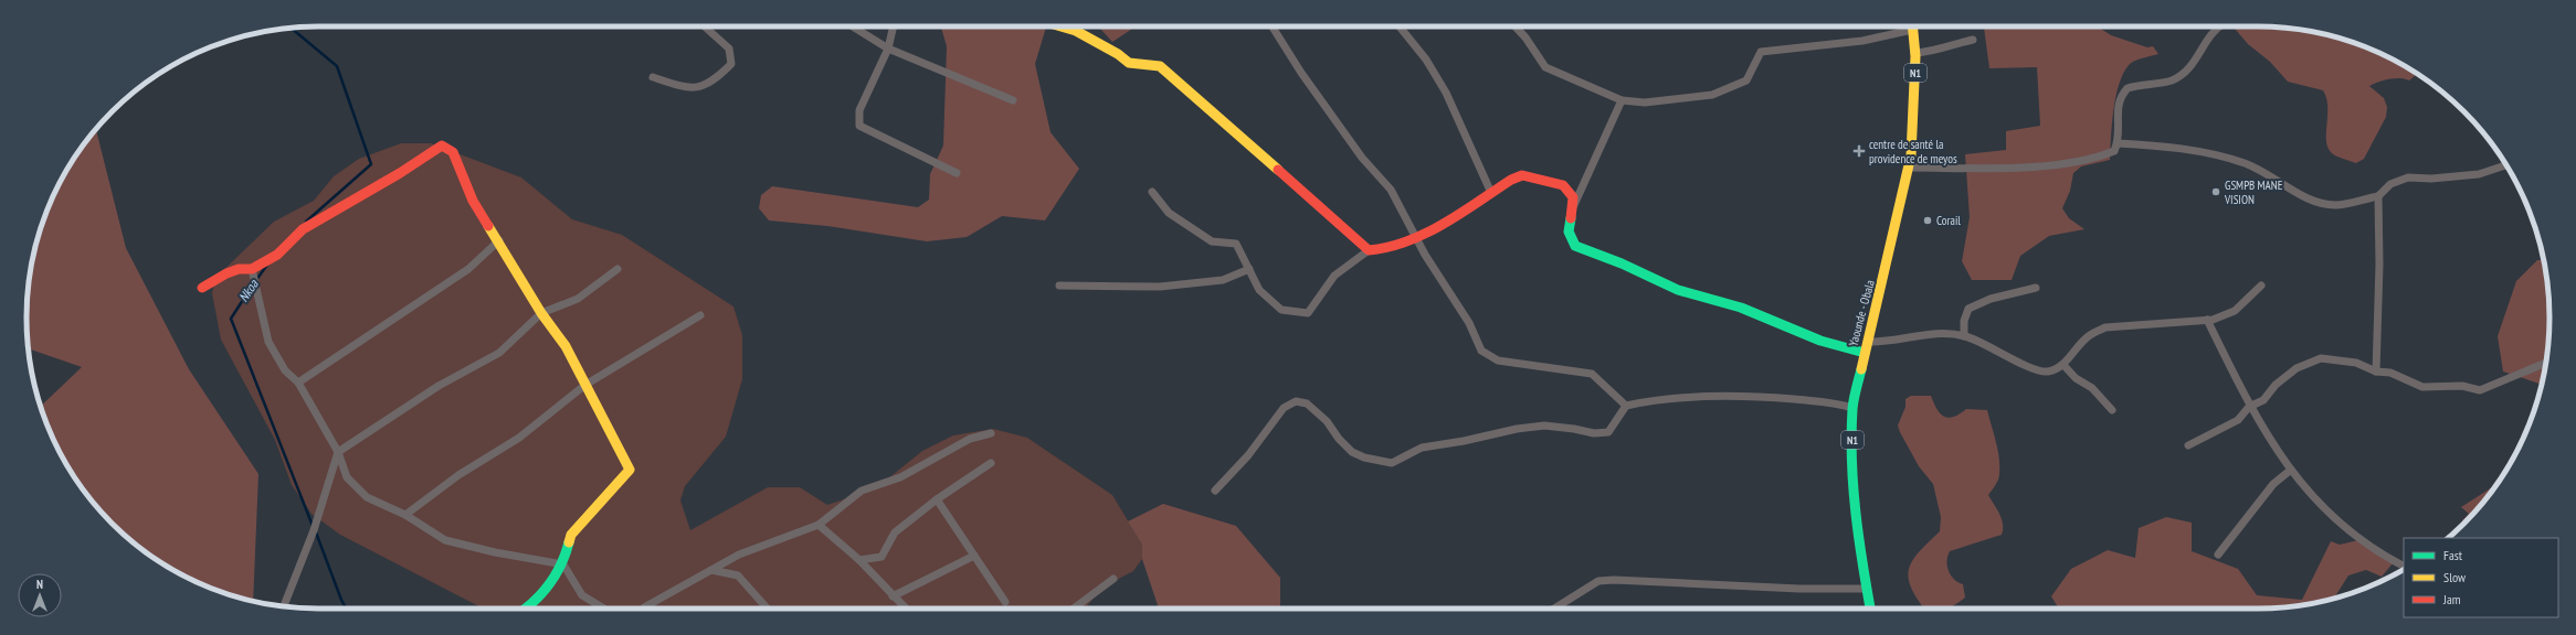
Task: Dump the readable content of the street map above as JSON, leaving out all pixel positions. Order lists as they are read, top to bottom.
{
  "streets": {
    "main road": ["N1", "Yaounde - Obala"]
  },
  "water": ["Nkoa"],
  "places": {
    "health": ["centre de santé la providence de meyos"],
    "other": ["GSMPB MANE VISION", "Corail"]
  },
  "legend": ["Fast", "Slow", "Jam"],
  "north": "top"
}
